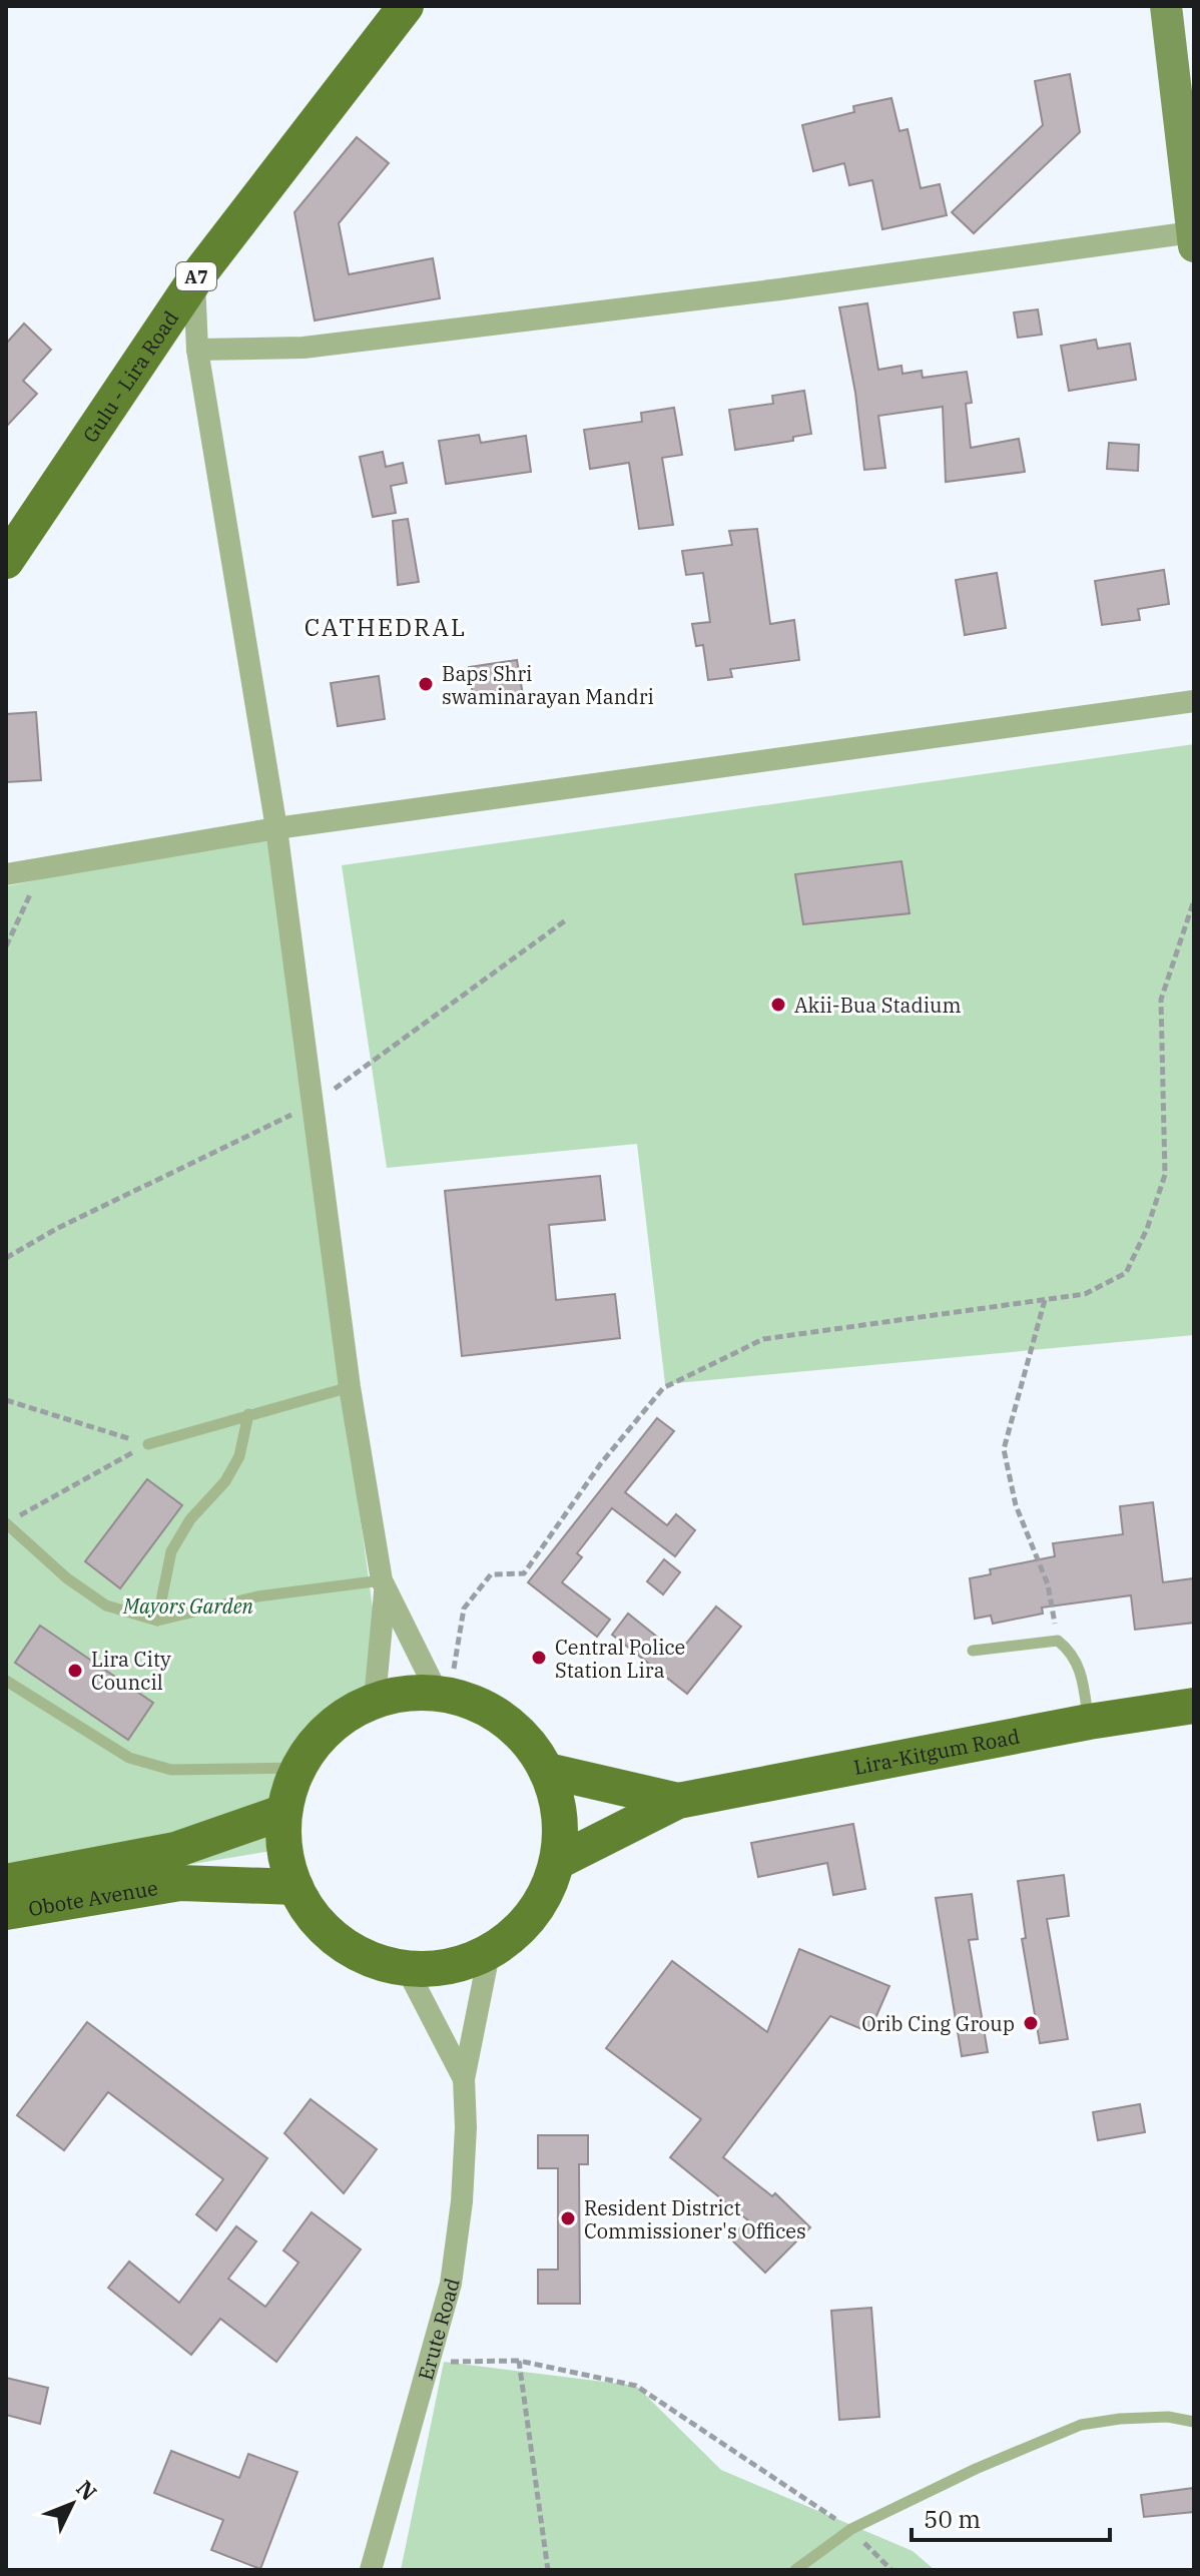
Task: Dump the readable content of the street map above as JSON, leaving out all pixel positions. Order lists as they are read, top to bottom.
{
  "streets": {
    "main road": [
      "A7",
      "Gulu - Lira Road",
      "Lira-Kitgum Road",
      "Obote Avenue"
    ],
    "street": ["Erute Road"]
  },
  "districts": ["CATHEDRAL"],
  "parks": ["Mayors Garden"],
  "places": [
    "Baps Shri swaminarayan Mandri",
    "Akii-Bua Stadium",
    "Central Police Station Lira",
    "Lira City Council",
    "Orib Cing Group",
    "Resident District Commissioner's Offices"
  ],
  "scale_bar": "50 m",
  "north": "top right"
}
